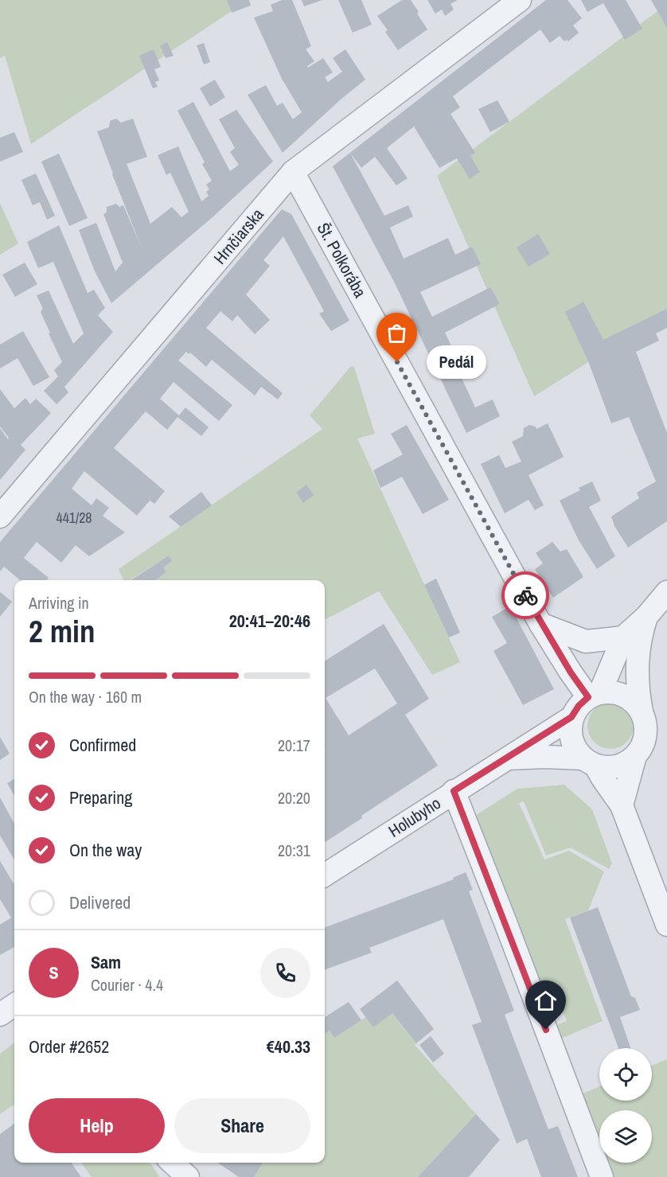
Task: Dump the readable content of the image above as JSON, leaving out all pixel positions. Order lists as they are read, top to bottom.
{
  "streets": {
    "street": ["Hrnčiarska", "Št. Polkorába", "Holubyho"]
  },
  "crossings": [
    ["Hrnčiarska", "Št. Polkorába"],
    ["Št. Polkorába", "Holubyho"]
  ],
  "places": ["Pedál"],
  "house_numbers": ["441/28"],
  "page": {
    "bubble": "Pedál",
    "heading": ["2 min", "Arriving in", "20:41–20:46"],
    "panel": [
      "Sam",
      "Courier · 4.4",
      "Order #2652",
      "€40.33"
    ],
    "bar": "On the way · 160 m",
    "list": [
      ["Confirmed", "20:17"],
      ["Preparing", "20:20"],
      ["On the way", "20:31"],
      "Delivered"
    ],
    "round": "S",
    "buttons": ["Help", "Share"]
  }
}
